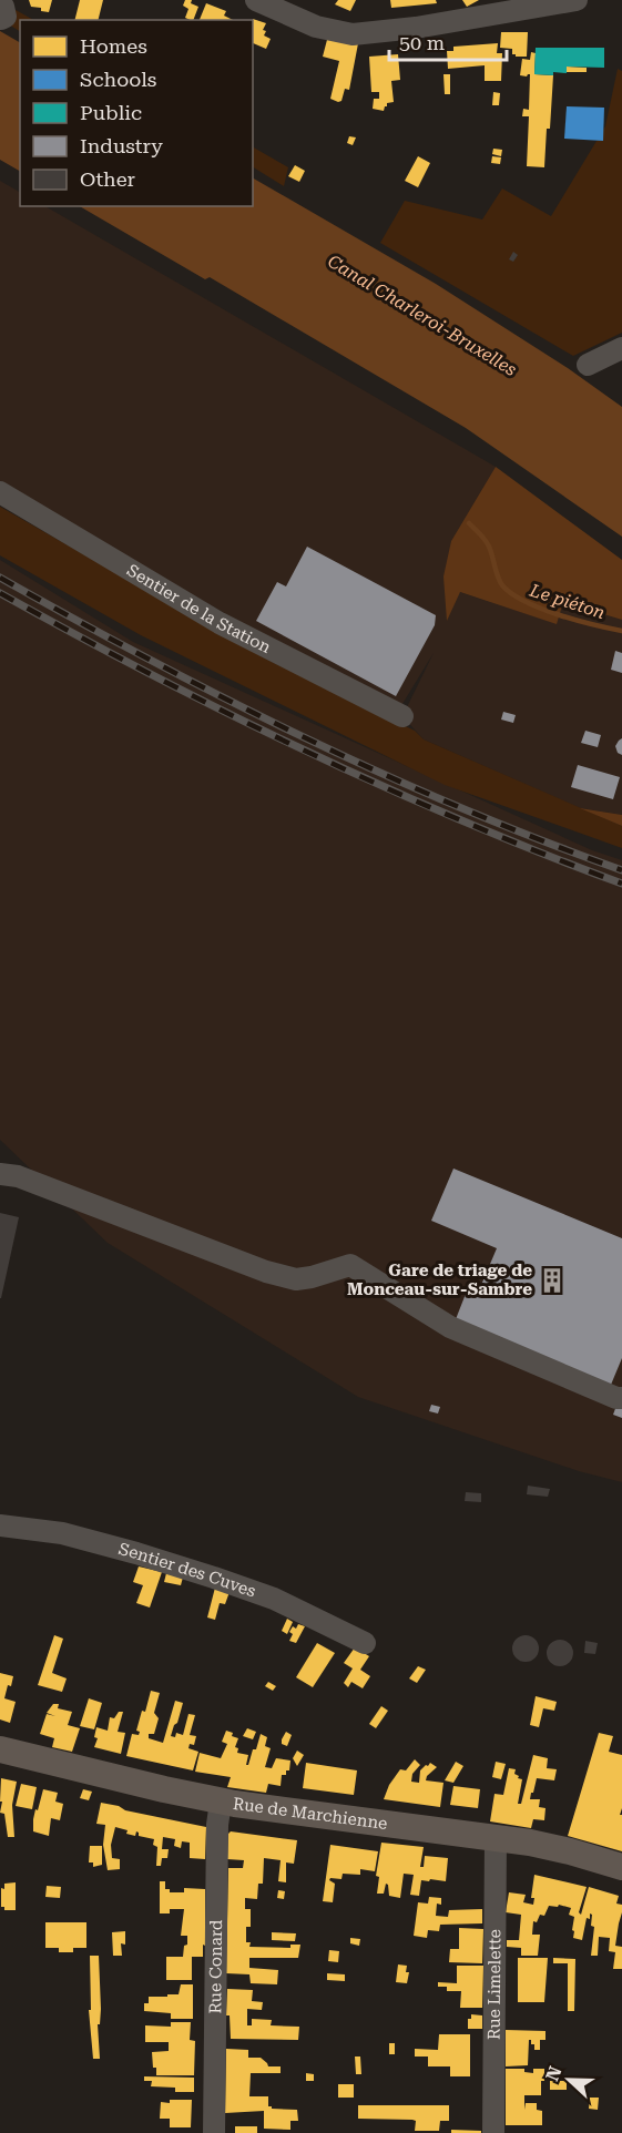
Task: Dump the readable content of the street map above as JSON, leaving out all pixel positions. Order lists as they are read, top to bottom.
{
  "streets": {
    "main road": ["Rue de Marchienne"],
    "street": [
      "Sentier de la Station",
      "Sentier des Cuves",
      "Rue Conard",
      "Rue Limelette"
    ]
  },
  "crossings": [
    ["Rue de Marchienne", "Rue Conard"],
    ["Rue de Marchienne", "Rue Limelette"]
  ],
  "water": ["Canal Charleroi-Bruxelles", "Le piéton"],
  "places": {
    "building": ["Gare de triage de Monceau-sur-Sambre"]
  },
  "legend": [
    "Homes",
    "Schools",
    "Public",
    "Industry",
    "Other"
  ],
  "scale_bar": "50 m",
  "north": "left"
}
